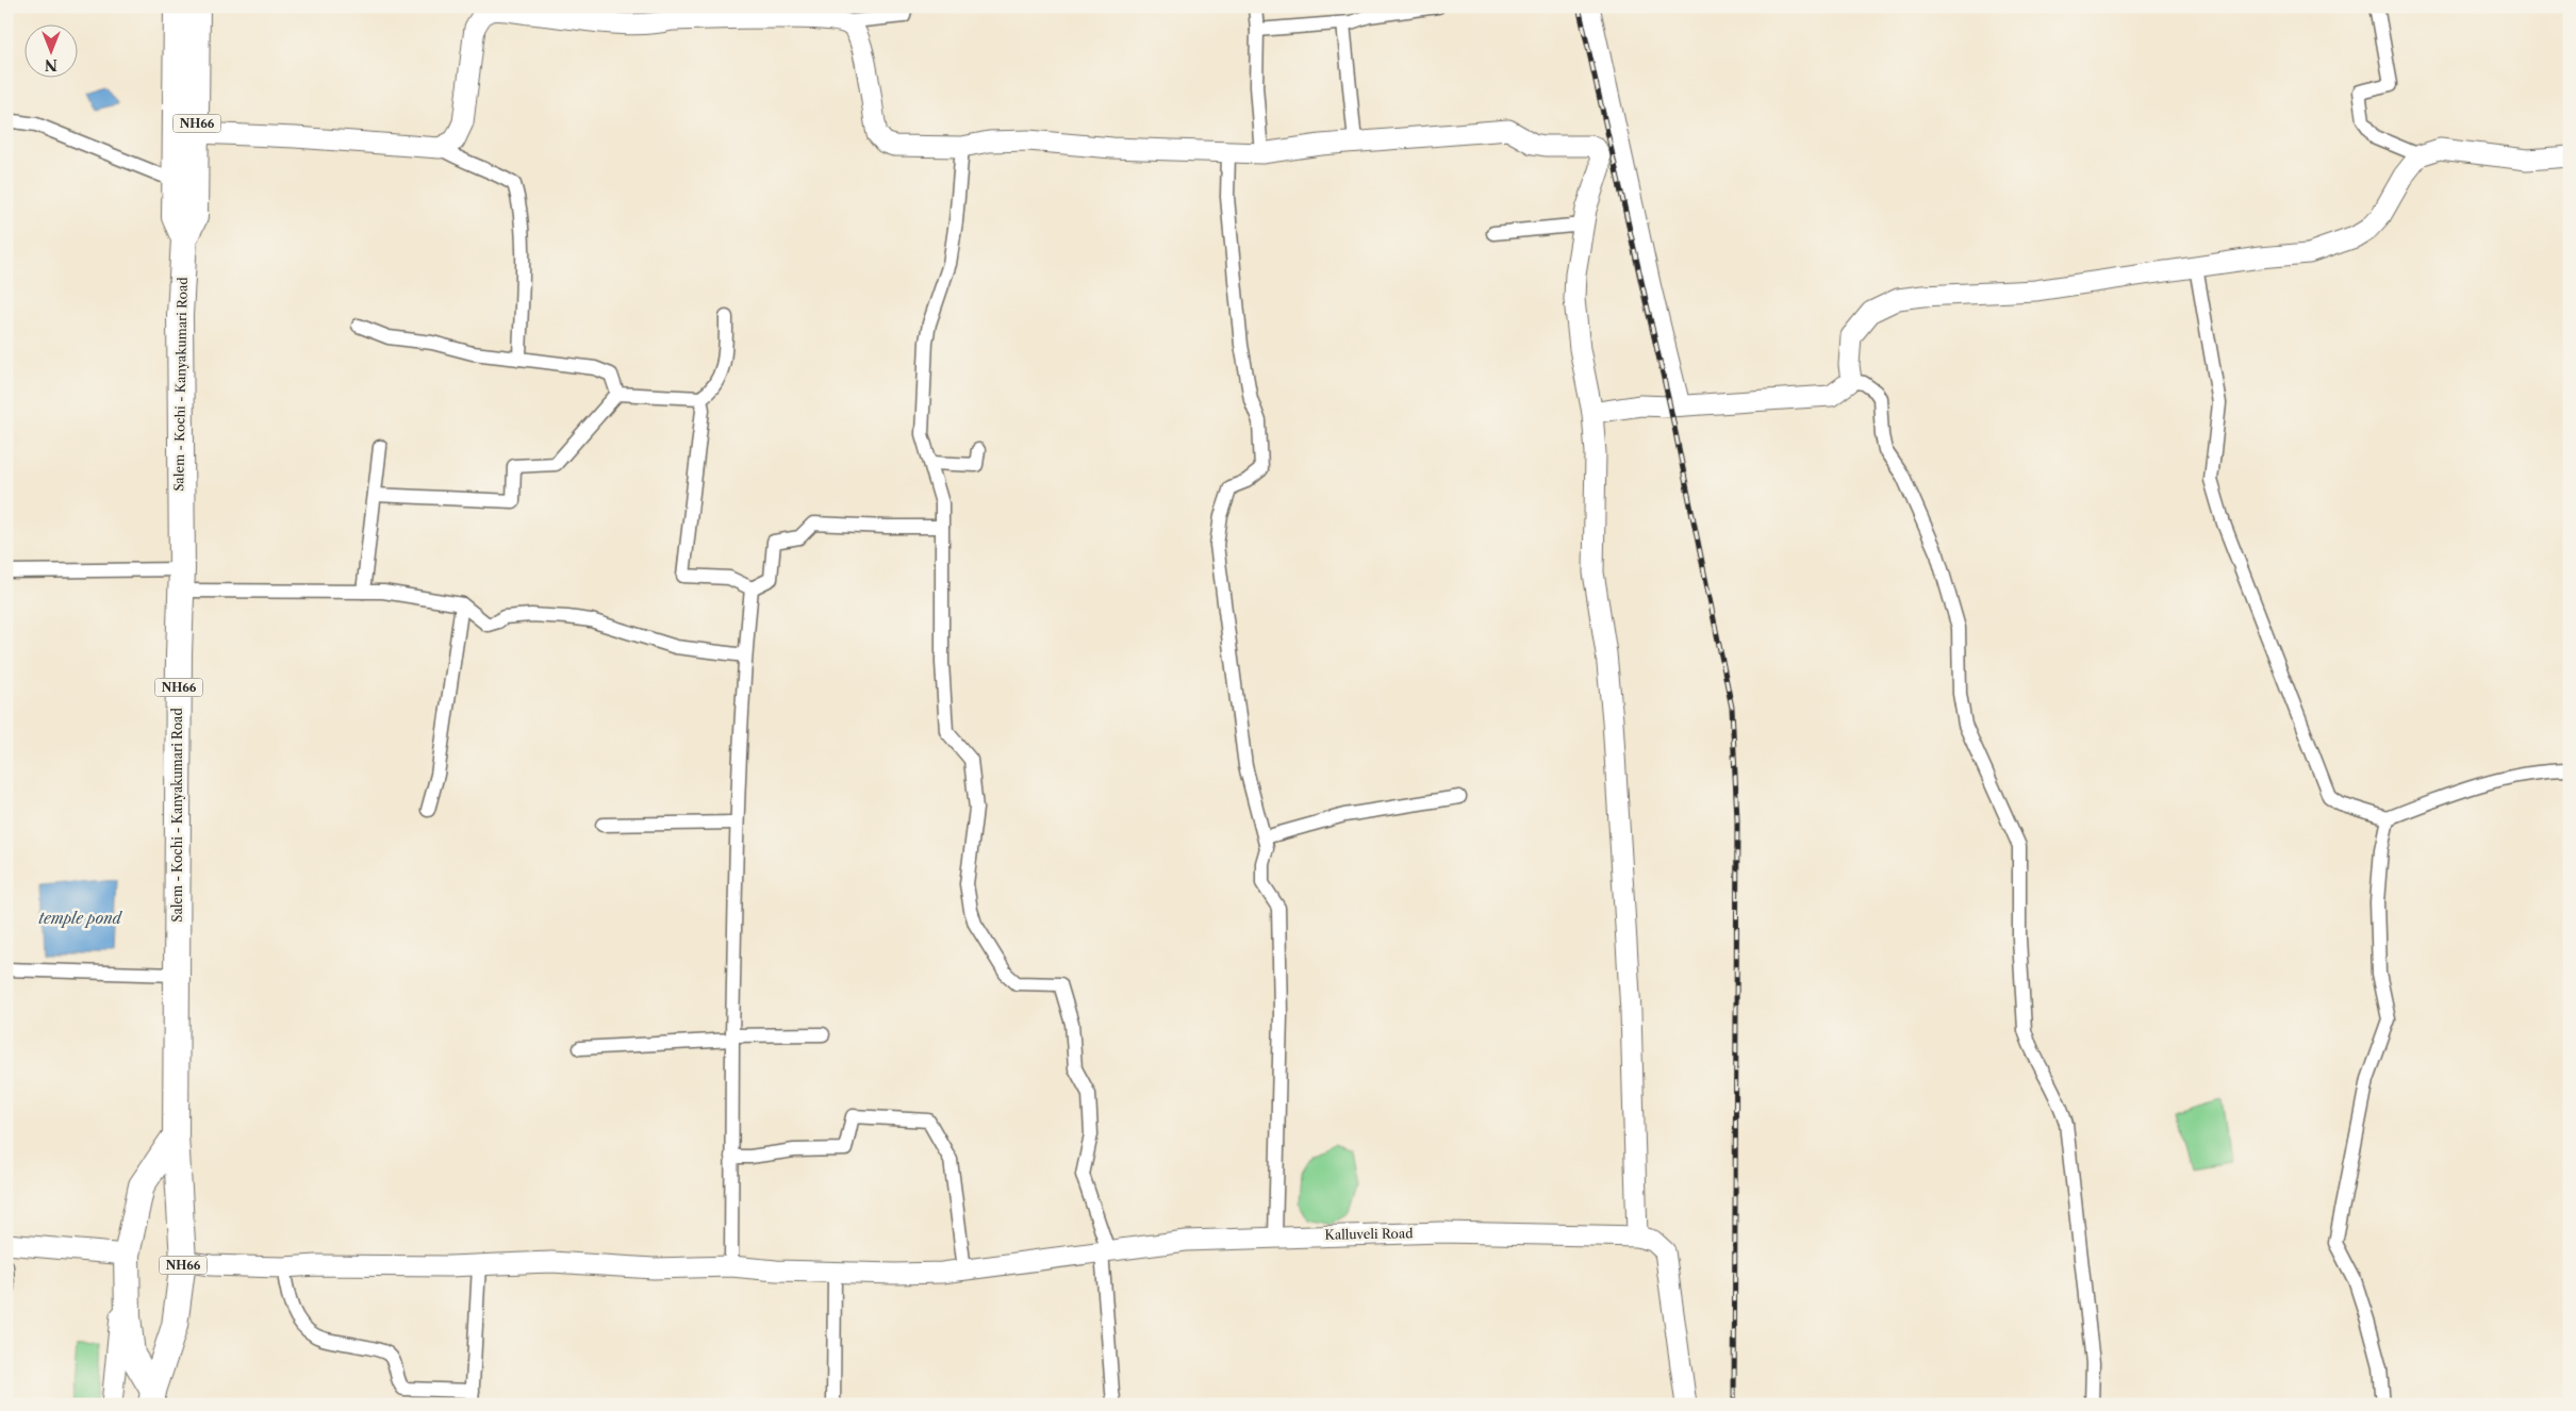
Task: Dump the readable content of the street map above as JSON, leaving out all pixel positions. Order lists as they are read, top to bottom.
{
  "streets": {
    "highway": ["NH66", "Salem - Kochi - Kanyakumari Road"],
    "street": ["Kalluveli Road"]
  },
  "crossings": [
    ["NH66", "Salem - Kochi - Kanyakumari Road"],
    ["NH66", "Kalluveli Road"]
  ],
  "water": ["temple pond"],
  "north": "bottom"
}
